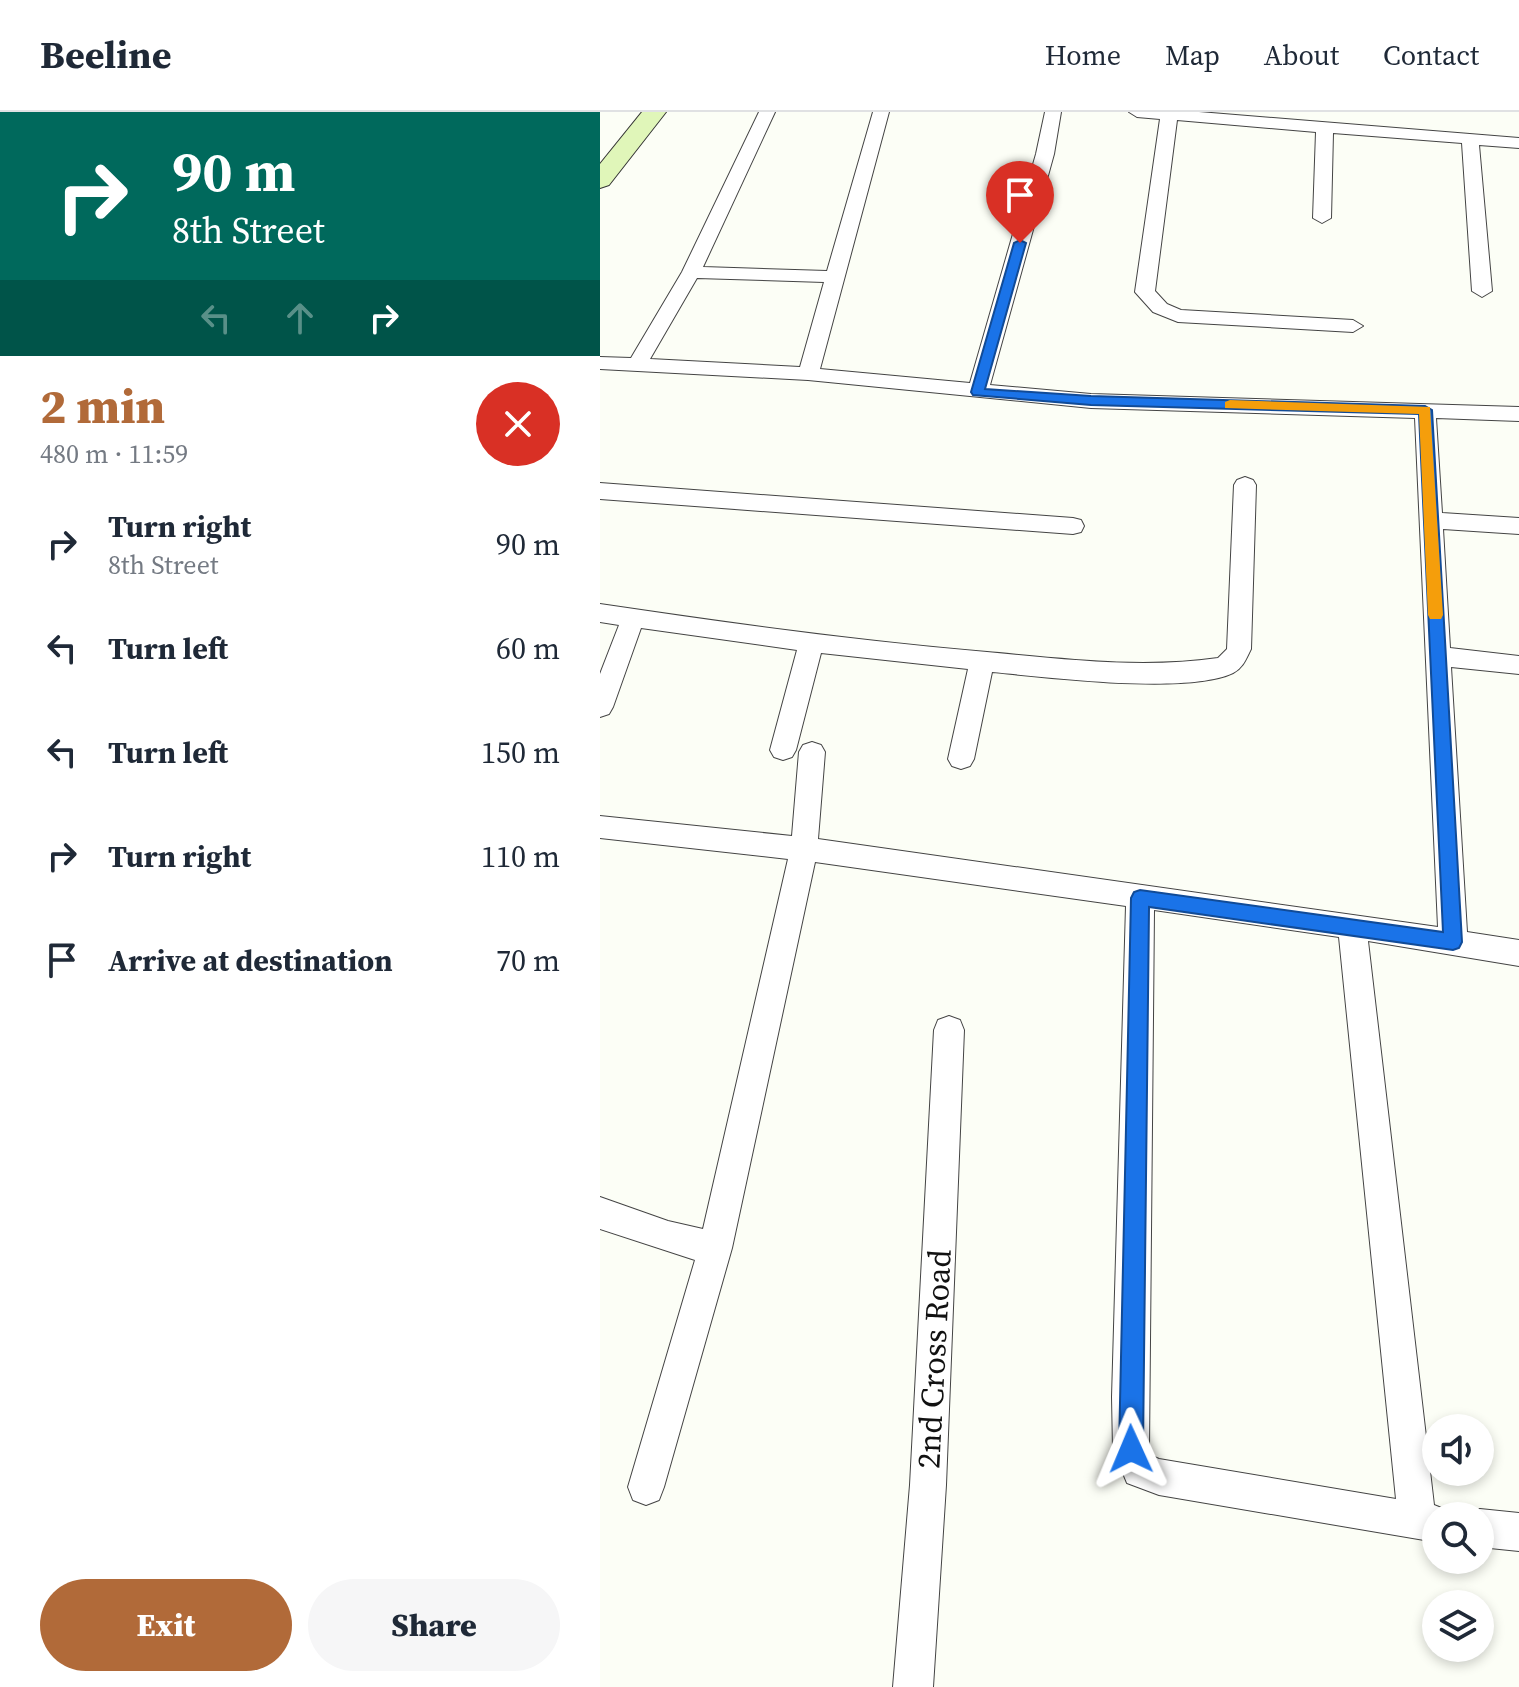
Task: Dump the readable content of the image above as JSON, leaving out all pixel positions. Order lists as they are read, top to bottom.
{
  "streets": {
    "street": ["2nd Cross Road"]
  },
  "page": {
    "header": "Beeline",
    "nav": [
      "Home",
      "Map",
      "About",
      "Contact"
    ],
    "turn": ["90 m", "8th Street"],
    "heading": ["2 min", "480 m · 11:59"],
    "list": [
      {
        "name": "Turn right",
        "note": "8th Street",
        "value": "90 m"
      },
      {
        "name": "Turn left",
        "value": "60 m"
      },
      {
        "name": "Turn left",
        "value": "150 m"
      },
      {
        "name": "Turn right",
        "value": "110 m"
      },
      {
        "name": "Arrive at destination",
        "value": "70 m"
      }
    ],
    "buttons": ["Exit", "Share"]
  }
}
